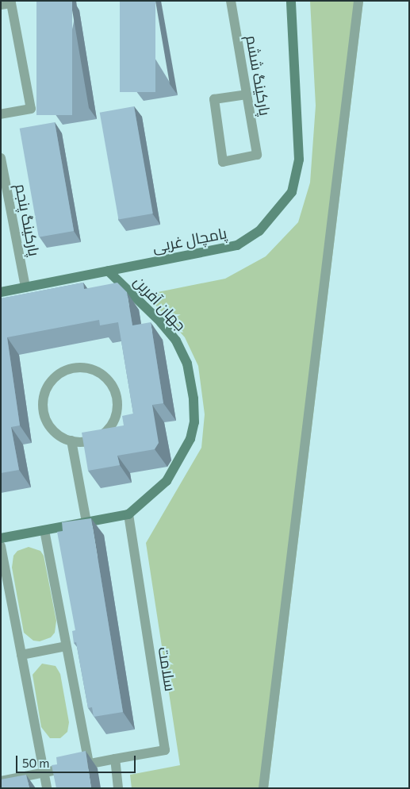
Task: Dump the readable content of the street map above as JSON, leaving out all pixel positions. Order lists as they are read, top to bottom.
{
  "streets": {
    "street": [
      "پارکینگ ششم",
      "پارکینگ پنجم",
      "پامچال غربی",
      "جهان آفرین",
      "سلامت"
    ]
  },
  "crossings": [
    ["پارکینگ پنجم", "پامچال غربی"],
    ["پامچال غربی", "جهان آفرین"],
    ["جهان آفرین", "سلامت"]
  ],
  "scale_bar": "50 m"
}
